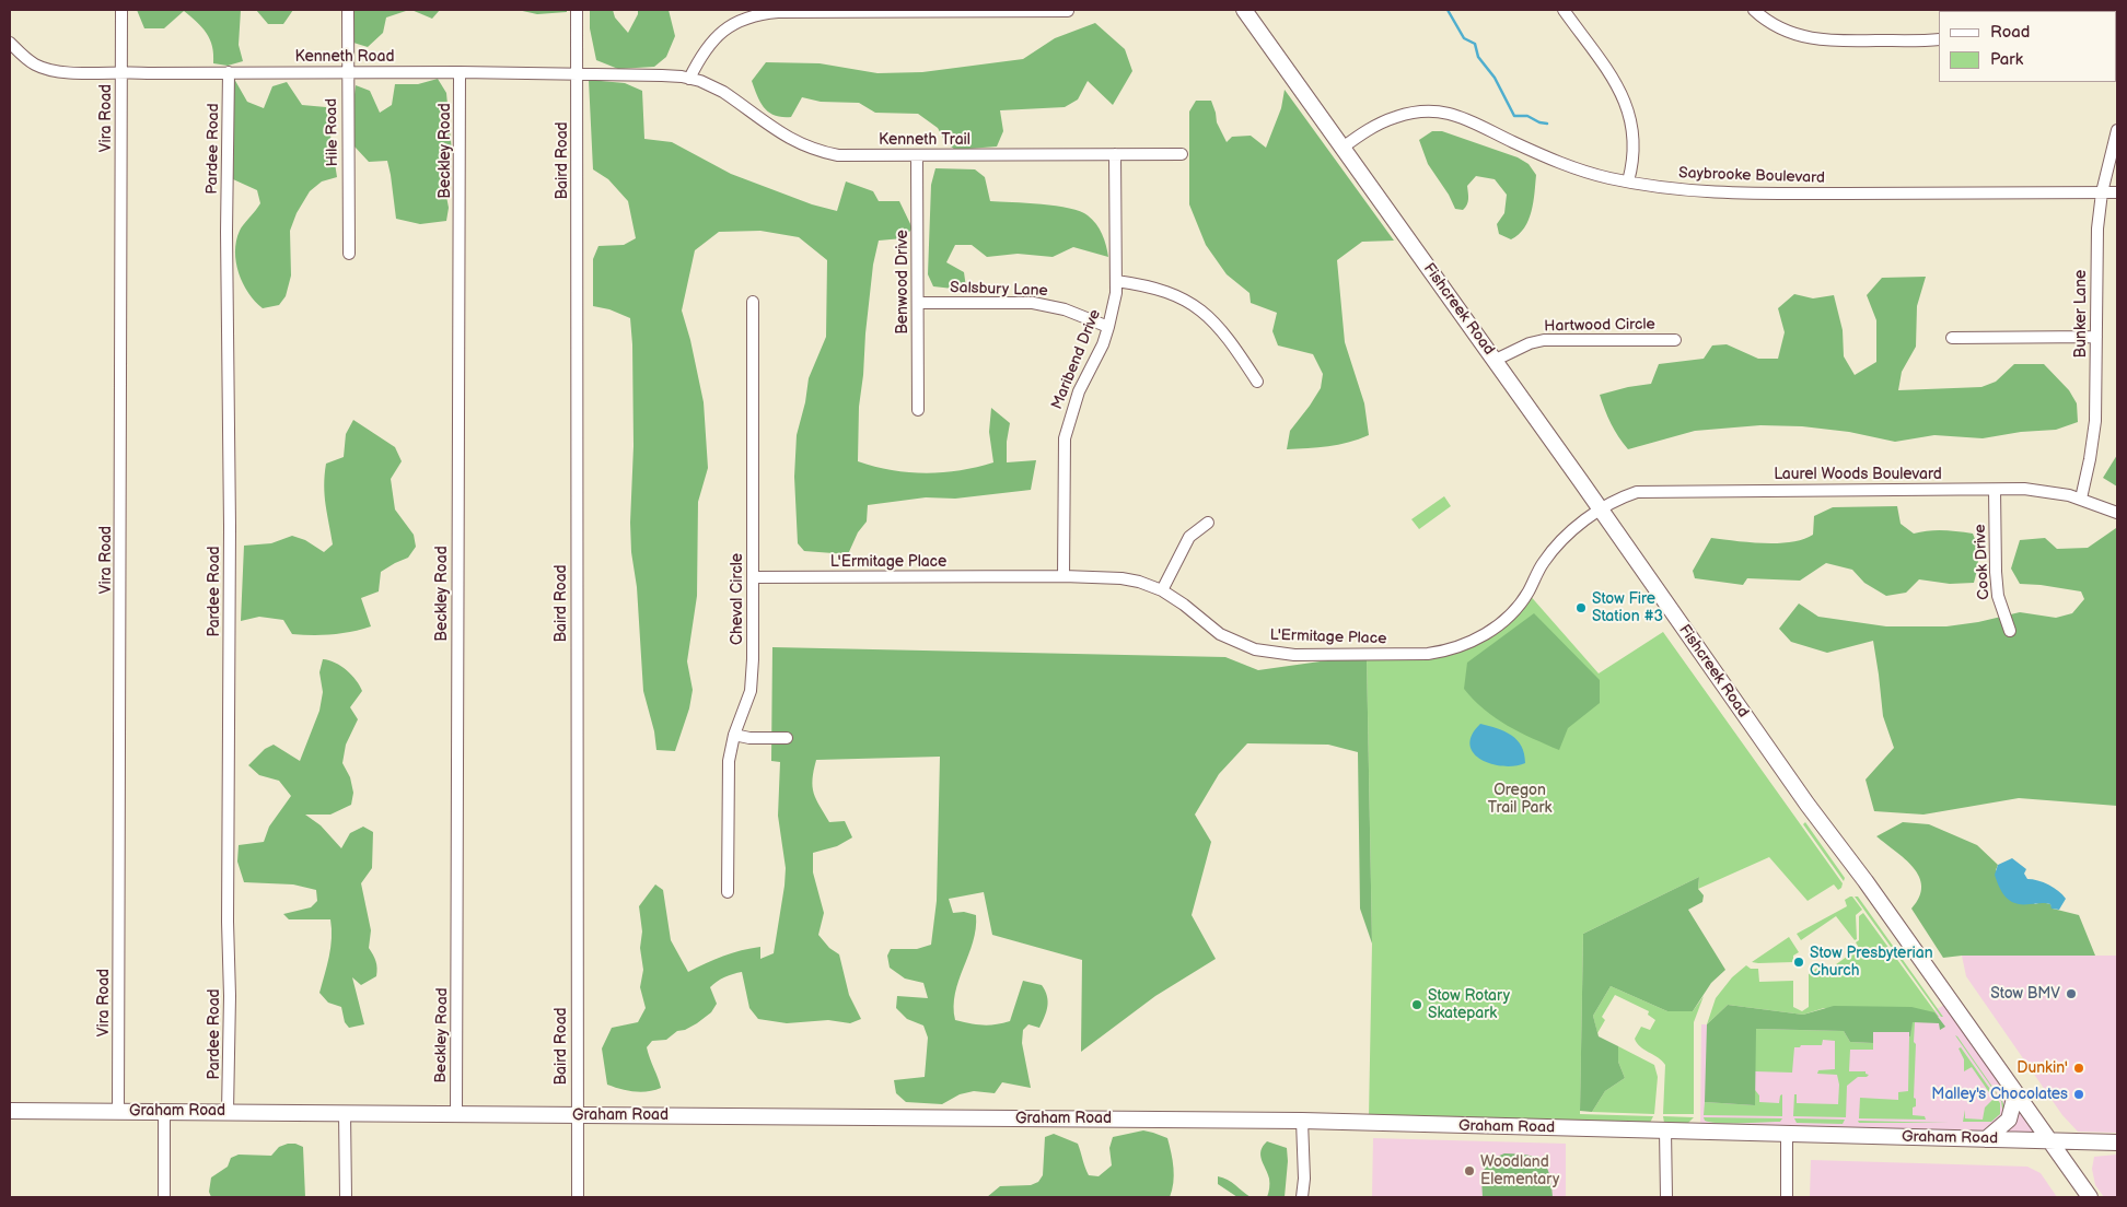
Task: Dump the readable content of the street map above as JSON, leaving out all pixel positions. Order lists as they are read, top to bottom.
{
  "streets": {
    "main road": ["Fishcreek Road", "Graham Road"],
    "street": [
      "Kenneth Road",
      "Vira Road",
      "Hile Road",
      "Kenneth Trail",
      "Pardee Road",
      "Beckley Road",
      "Baird Road",
      "Saybrooke Boulevard",
      "Benwood Drive",
      "Salsbury Lane",
      "Bunker Lane",
      "Hartwood Circle",
      "Maribend Drive",
      "Laurel Woods Boulevard",
      "L'Ermitage Place",
      "Cook Drive",
      "Cheval Circle"
    ]
  },
  "crossings": [
    ["Kenneth Road", "Vira Road"],
    ["Kenneth Road", "Hile Road"],
    ["Kenneth Road", "Kenneth Trail"],
    ["Kenneth Road", "Pardee Road"],
    ["Kenneth Road", "Beckley Road"],
    ["Kenneth Road", "Baird Road"],
    ["Vira Road", "Graham Road"],
    ["Kenneth Trail", "Benwood Drive"],
    ["Kenneth Trail", "Maribend Drive"],
    ["Pardee Road", "Graham Road"],
    ["Beckley Road", "Graham Road"],
    ["Baird Road", "Graham Road"],
    ["Saybrooke Boulevard", "Fishcreek Road"],
    ["Saybrooke Boulevard", "Bunker Lane"],
    ["Benwood Drive", "Salsbury Lane"],
    ["Salsbury Lane", "Maribend Drive"],
    ["Fishcreek Road", "Hartwood Circle"],
    ["Fishcreek Road", "Laurel Woods Boulevard"],
    ["Fishcreek Road", "L'Ermitage Place"],
    ["Fishcreek Road", "Graham Road"],
    ["Bunker Lane", "Laurel Woods Boulevard"],
    ["Maribend Drive", "L'Ermitage Place"],
    ["Laurel Woods Boulevard", "L'Ermitage Place"],
    ["Laurel Woods Boulevard", "Cook Drive"],
    ["L'Ermitage Place", "Cheval Circle"]
  ],
  "parks": ["Oregon Trail Park"],
  "places": [
    "Stow Fire Station #3",
    "Stow Presbyterian Church",
    "Stow BMV",
    "Stow Rotary Skatepark",
    "Dunkin'",
    "Malley's Chocolates",
    "Woodland Elementary"
  ],
  "legend": ["Road", "Park"]
}
